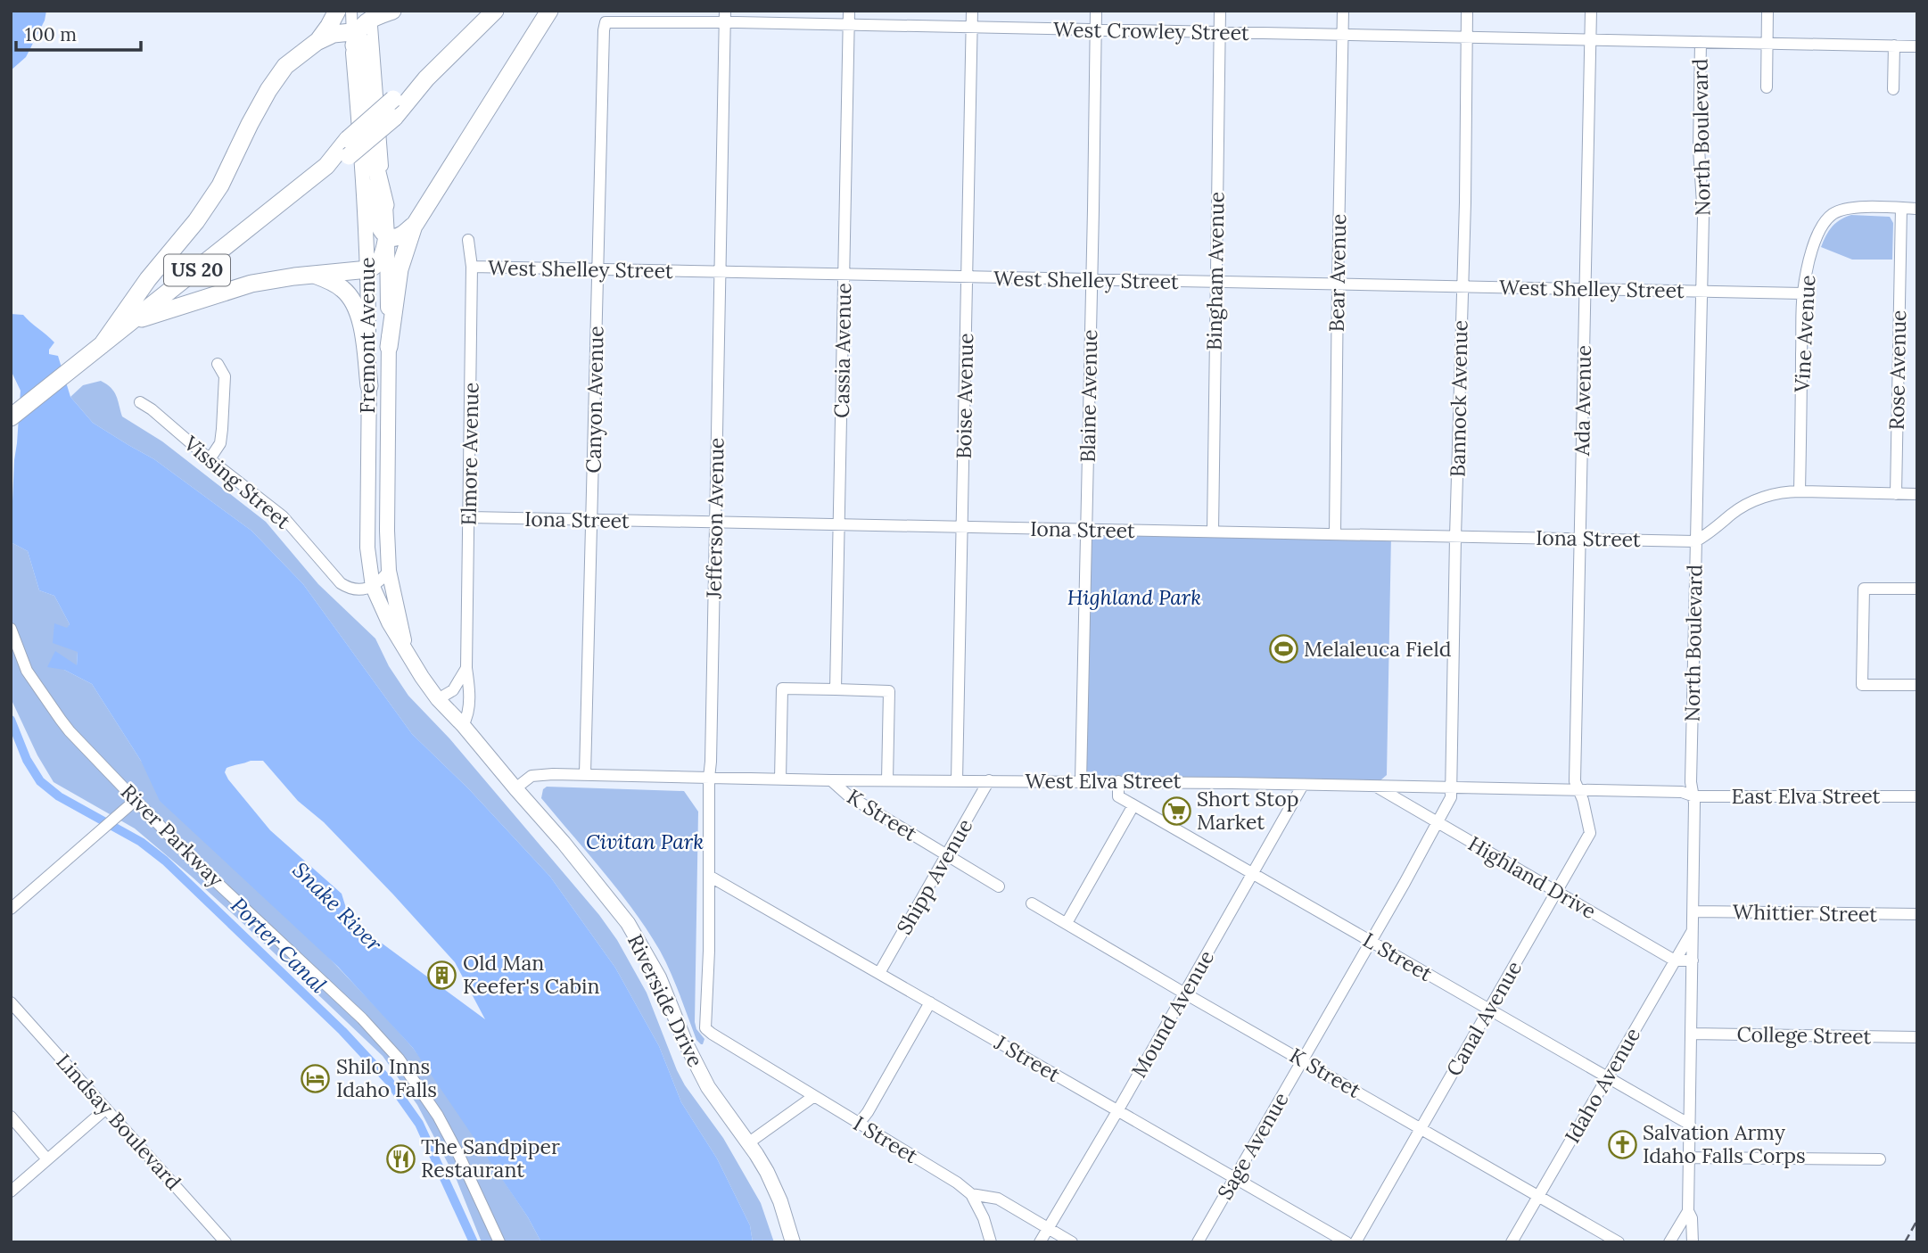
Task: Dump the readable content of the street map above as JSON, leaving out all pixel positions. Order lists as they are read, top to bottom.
{
  "streets": {
    "highway": ["US 20"],
    "main road": ["Fremont Avenue", "Riverside Drive"],
    "street": [
      "West Crowley Street",
      "North Boulevard",
      "West Shelley Street",
      "Bingham Avenue",
      "Bear Avenue",
      "Vine Avenue",
      "Cassia Avenue",
      "Rose Avenue",
      "Boise Avenue",
      "Blaine Avenue",
      "Bannock Avenue",
      "Canyon Avenue",
      "Ada Avenue",
      "Elmore Avenue",
      "Vissing Street",
      "Jefferson Avenue",
      "Iona Street",
      "West Elva Street",
      "East Elva Street",
      "K Street",
      "River Parkway",
      "Shipp Avenue",
      "Highland Drive",
      "Whittier Street",
      "L Street",
      "Mound Avenue",
      "Canal Avenue",
      "College Street",
      "J Street",
      "Idaho Avenue",
      "Lindsay Boulevard",
      "I Street",
      "Sage Avenue"
    ]
  },
  "crossings": [
    ["West Crowley Street", "North Boulevard"],
    ["West Crowley Street", "Bingham Avenue"],
    ["West Crowley Street", "Bear Avenue"],
    ["West Crowley Street", "Cassia Avenue"],
    ["West Crowley Street", "Boise Avenue"],
    ["West Crowley Street", "Blaine Avenue"],
    ["West Crowley Street", "Bannock Avenue"],
    ["West Crowley Street", "Canyon Avenue"],
    ["West Crowley Street", "Ada Avenue"],
    ["West Crowley Street", "Jefferson Avenue"],
    ["North Boulevard", "West Shelley Street"],
    ["North Boulevard", "Iona Street"],
    ["North Boulevard", "West Elva Street"],
    ["North Boulevard", "East Elva Street"],
    ["North Boulevard", "Whittier Street"],
    ["North Boulevard", "L Street"],
    ["North Boulevard", "College Street"],
    ["North Boulevard", "Idaho Avenue"],
    ["West Shelley Street", "Bingham Avenue"],
    ["West Shelley Street", "Bear Avenue"],
    ["West Shelley Street", "Vine Avenue"],
    ["West Shelley Street", "Cassia Avenue"],
    ["West Shelley Street", "Boise Avenue"],
    ["West Shelley Street", "Blaine Avenue"],
    ["West Shelley Street", "Bannock Avenue"],
    ["West Shelley Street", "Canyon Avenue"],
    ["West Shelley Street", "Ada Avenue"],
    ["West Shelley Street", "Elmore Avenue"],
    ["West Shelley Street", "Jefferson Avenue"],
    ["US 20", "Fremont Avenue"],
    ["Bingham Avenue", "Iona Street"],
    ["Bear Avenue", "Iona Street"],
    ["Vine Avenue", "Rose Avenue"],
    ["Fremont Avenue", "Elmore Avenue"],
    ["Fremont Avenue", "Vissing Street"],
    ["Fremont Avenue", "West Elva Street"],
    ["Fremont Avenue", "Riverside Drive"],
    ["Cassia Avenue", "Iona Street"],
    ["Boise Avenue", "Iona Street"],
    ["Boise Avenue", "West Elva Street"],
    ["Blaine Avenue", "Iona Street"],
    ["Blaine Avenue", "West Elva Street"],
    ["Bannock Avenue", "Iona Street"],
    ["Bannock Avenue", "West Elva Street"],
    ["Bannock Avenue", "Highland Drive"],
    ["Bannock Avenue", "Sage Avenue"],
    ["Canyon Avenue", "Iona Street"],
    ["Canyon Avenue", "West Elva Street"],
    ["Ada Avenue", "Iona Street"],
    ["Ada Avenue", "West Elva Street"],
    ["Ada Avenue", "Canal Avenue"],
    ["Elmore Avenue", "Iona Street"],
    ["Jefferson Avenue", "Iona Street"],
    ["Jefferson Avenue", "West Elva Street"],
    ["Jefferson Avenue", "J Street"],
    ["Jefferson Avenue", "I Street"],
    ["West Elva Street", "East Elva Street"],
    ["West Elva Street", "K Street"],
    ["West Elva Street", "Shipp Avenue"],
    ["West Elva Street", "Highland Drive"],
    ["West Elva Street", "L Street"],
    ["West Elva Street", "Riverside Drive"],
    ["West Elva Street", "Mound Avenue"],
    ["West Elva Street", "Canal Avenue"],
    ["K Street", "Shipp Avenue"],
    ["K Street", "Mound Avenue"],
    ["K Street", "Canal Avenue"],
    ["K Street", "Idaho Avenue"],
    ["K Street", "Sage Avenue"],
    ["Shipp Avenue", "J Street"],
    ["Highland Drive", "Canal Avenue"],
    ["Highland Drive", "Idaho Avenue"],
    ["Highland Drive", "Sage Avenue"],
    ["L Street", "Mound Avenue"],
    ["L Street", "Canal Avenue"],
    ["L Street", "Idaho Avenue"],
    ["L Street", "Sage Avenue"],
    ["Mound Avenue", "J Street"],
    ["Mound Avenue", "I Street"],
    ["J Street", "Sage Avenue"]
  ],
  "water": ["Snake River", "Porter Canal"],
  "parks": ["Highland Park", "Civitan Park"],
  "places": {
    "sports": ["Melaleuca Field"],
    "supermarket": ["Short Stop Market"],
    "building": ["Old Man Keefer's Cabin"],
    "hotel": ["Shilo Inns Idaho Falls"],
    "church": ["Salvation Army Idaho Falls Corps"],
    "restaurant": ["The Sandpiper Restaurant"]
  },
  "scale_bar": "100 m"
}
